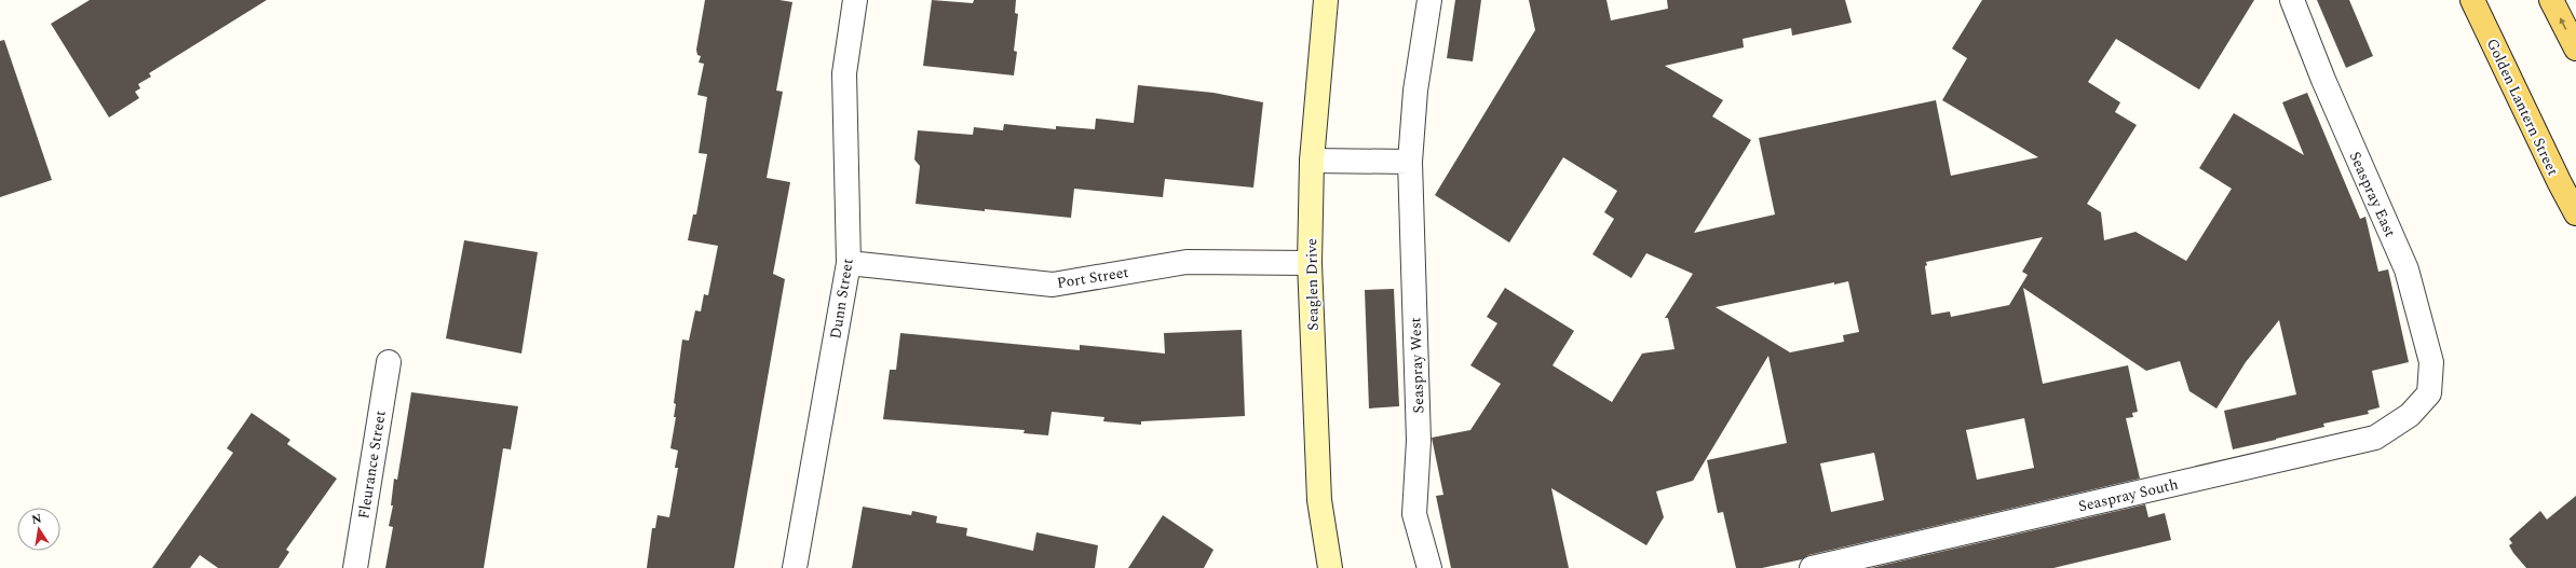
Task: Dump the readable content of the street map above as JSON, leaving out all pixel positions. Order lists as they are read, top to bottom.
{
  "streets": {
    "main road": ["Golden Lantern Street"],
    "street": [
      "Seaspray East",
      "Port Street",
      "Seaglen Drive",
      "Dunn Street",
      "Seaspray West",
      "Fleurance Street",
      "Seaspray South"
    ]
  },
  "crossings": [
    ["Seaspray East", "Seaspray South"],
    ["Port Street", "Seaglen Drive"],
    ["Port Street", "Dunn Street"]
  ],
  "north": "top"
}
